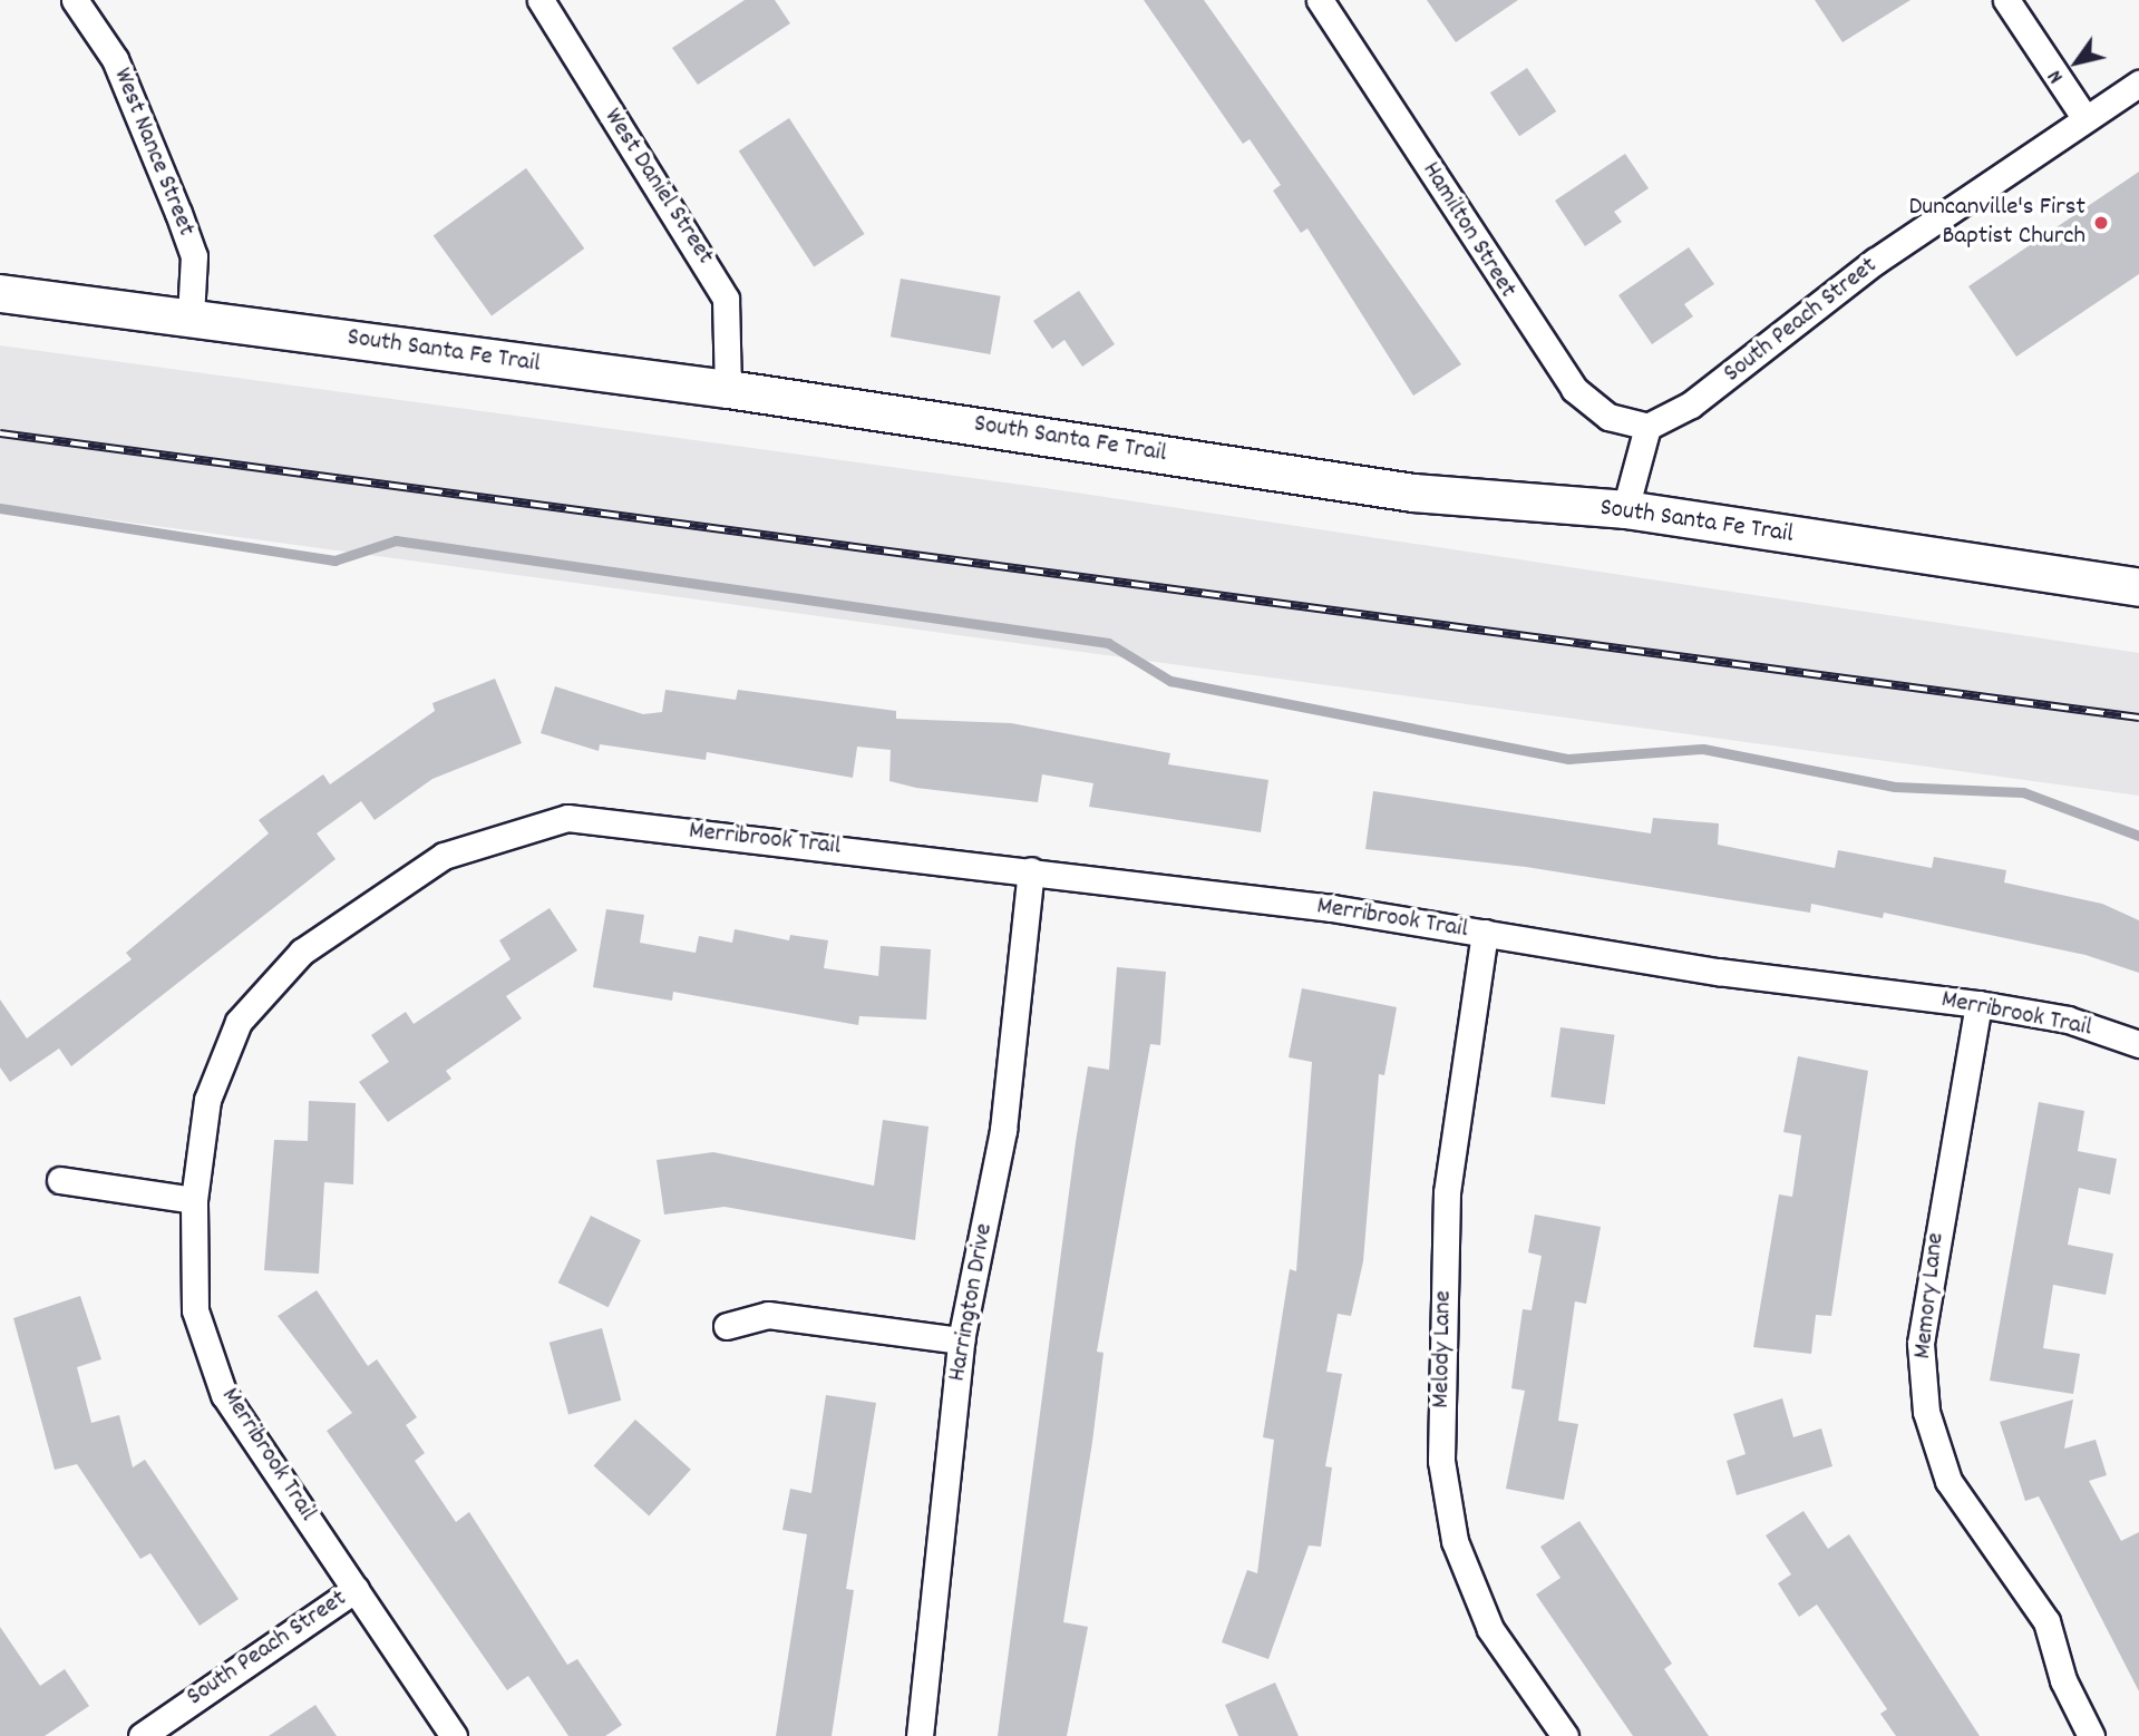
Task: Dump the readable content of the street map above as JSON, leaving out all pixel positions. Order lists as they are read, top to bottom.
{
  "streets": {
    "street": [
      "West Nance Street",
      "West Daniel Street",
      "Hamilton Street",
      "South Peach Street",
      "South Santa Fe Trail",
      "Merribrook Trail",
      "Memory Lane",
      "Harrington Drive",
      "Melody Lane"
    ]
  },
  "crossings": [
    ["West Nance Street", "South Santa Fe Trail"],
    ["West Daniel Street", "South Santa Fe Trail"],
    ["Hamilton Street", "South Peach Street"],
    ["South Peach Street", "Merribrook Trail"],
    ["Merribrook Trail", "Memory Lane"],
    ["Merribrook Trail", "Harrington Drive"],
    ["Merribrook Trail", "Melody Lane"]
  ],
  "places": ["Duncanville's First Baptist Church"],
  "north": "bottom left"
}
